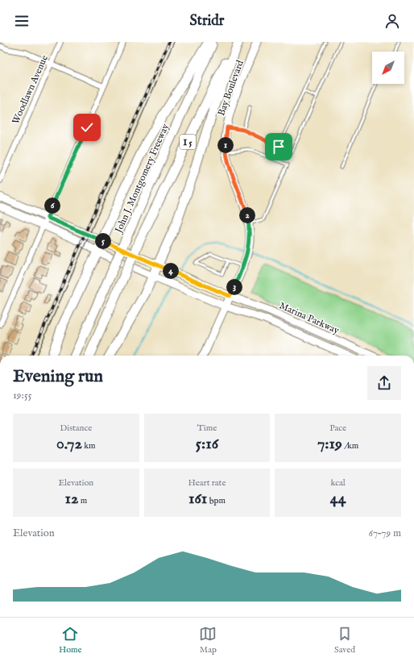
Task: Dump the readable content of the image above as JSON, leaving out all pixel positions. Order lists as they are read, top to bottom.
{
  "streets": {
    "highway": ["I 5", "John J. Montgomery Freeway"],
    "main road": ["Bay Boulevard", "Marina Parkway"],
    "street": ["Woodlawn Avenue"]
  },
  "crossings": [
    ["Bay Boulevard", "Marina Parkway"]
  ],
  "north": "bottom left",
  "page": {
    "header": "Stridr",
    "pins": [
      "1",
      "6",
      "2",
      "5",
      "4",
      "3"
    ],
    "heading": ["Evening run", "19:55"],
    "stats": [
      ["Distance", "0.72 km"],
      ["Time", "5:16"],
      ["Pace", "7:19 /km"],
      ["Elevation", "12 m"],
      ["Heart rate", "161 bpm"],
      ["kcal", "44"]
    ],
    "chart": ["Elevation", "67–79 m"],
    "tabs": ["Home", "Map", "Saved"]
  }
}
